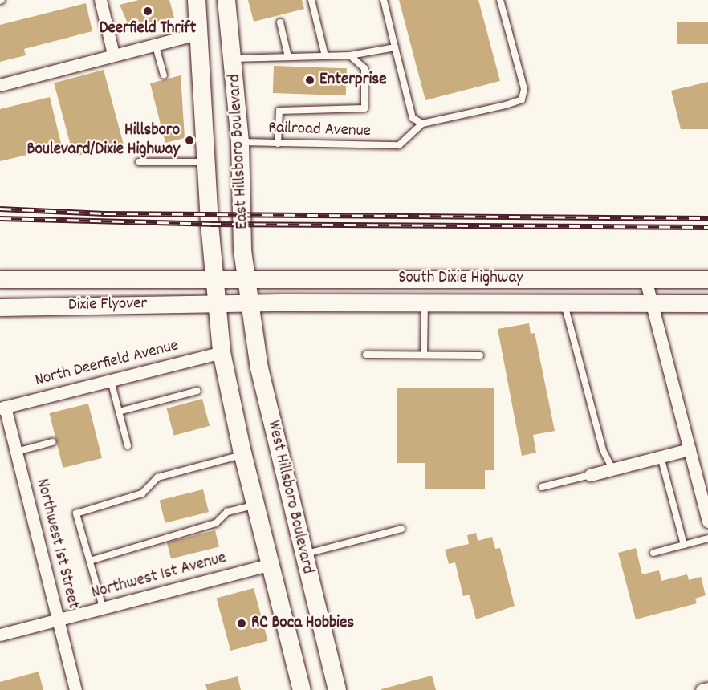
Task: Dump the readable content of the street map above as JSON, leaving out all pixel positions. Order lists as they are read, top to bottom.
{
  "streets": {
    "main road": [
      "East Hillsboro Boulevard",
      "South Dixie Highway",
      "Dixie Flyover",
      "West Hillsboro Boulevard"
    ],
    "street": ["North Deerfield Avenue", "Northwest 1st Street", "Northwest 1st Avenue"],
    "lane": ["Railroad Avenue"]
  },
  "crossings": [
    ["Railroad Avenue", "East Hillsboro Boulevard"],
    ["East Hillsboro Boulevard", "South Dixie Highway"],
    ["East Hillsboro Boulevard", "Dixie Flyover"],
    ["East Hillsboro Boulevard", "West Hillsboro Boulevard"],
    ["South Dixie Highway", "Dixie Flyover"],
    ["South Dixie Highway", "West Hillsboro Boulevard"],
    ["Dixie Flyover", "West Hillsboro Boulevard"],
    ["North Deerfield Avenue", "West Hillsboro Boulevard"],
    ["North Deerfield Avenue", "Northwest 1st Street"],
    ["West Hillsboro Boulevard", "Northwest 1st Avenue"],
    ["Northwest 1st Street", "Northwest 1st Avenue"]
  ],
  "places": [
    "Deerfield Thrift",
    "Enterprise",
    "Hillsboro Boulevard/Dixie Highway",
    "RC Boca Hobbies"
  ]
}
